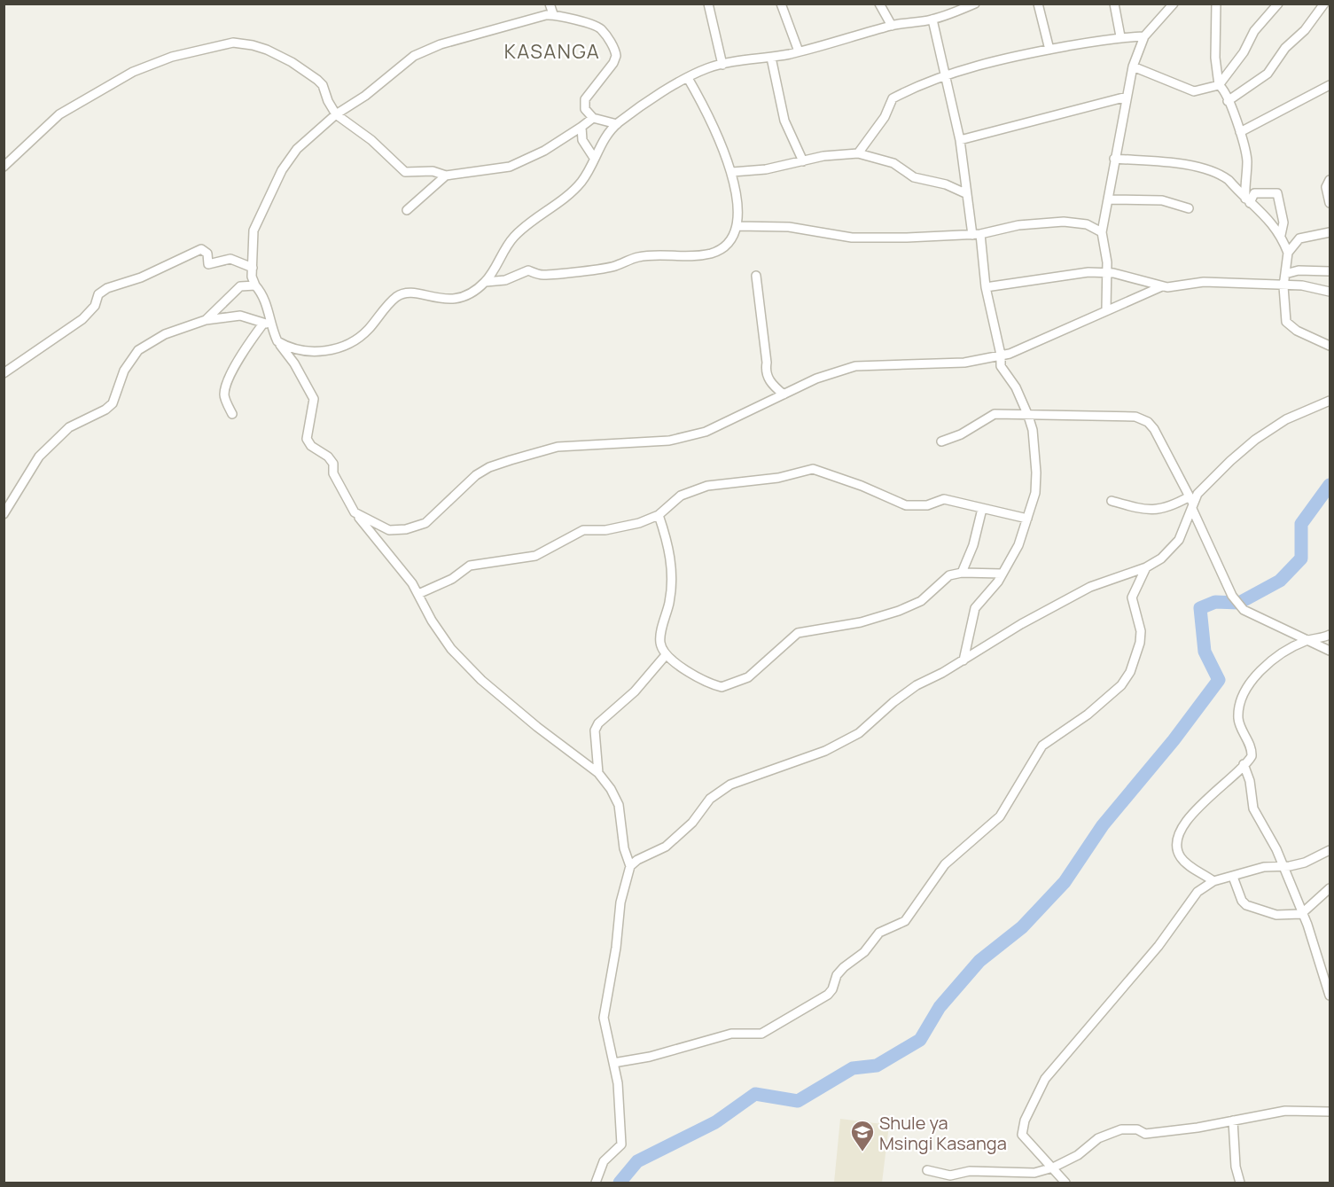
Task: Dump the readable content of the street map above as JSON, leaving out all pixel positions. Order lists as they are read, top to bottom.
{
  "districts": ["KASANGA"],
  "places": {
    "school or university": ["Shule ya Msingi Kasanga"]
  }
}
